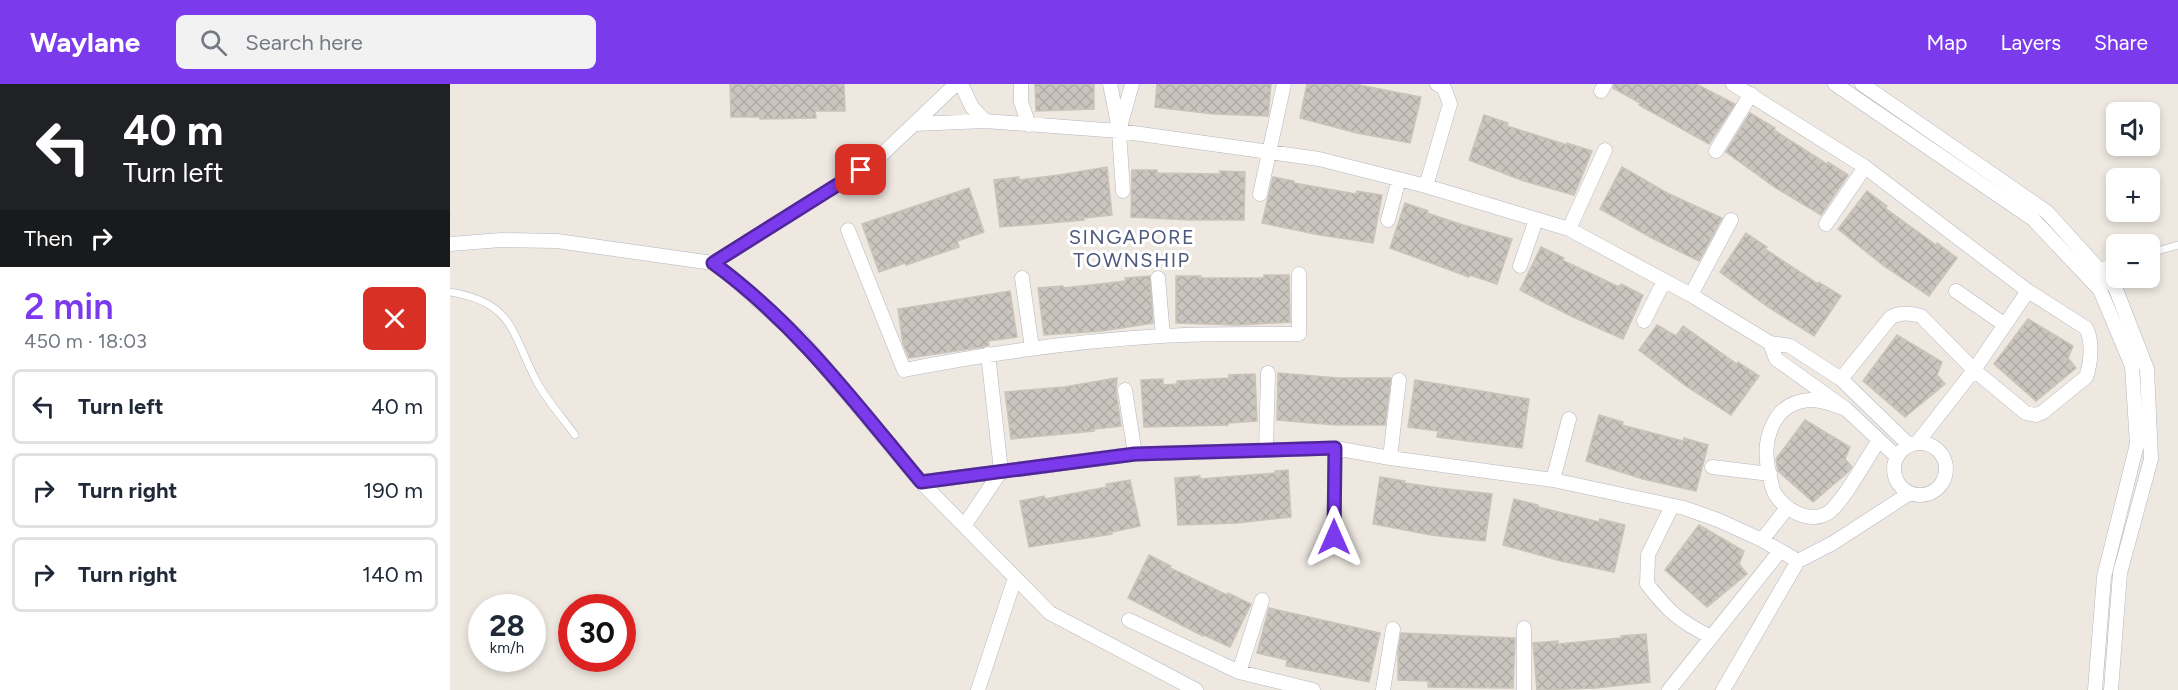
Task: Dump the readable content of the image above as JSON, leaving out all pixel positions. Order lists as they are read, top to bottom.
{
  "districts": ["SINGAPORE TOWNSHIP"],
  "page": {
    "header": "Waylane",
    "search": "Search here",
    "nav": ["Map", "Layers", "Share"],
    "turn": ["40 m", "Turn left"],
    "map_buttons": ["+", "−"],
    "then": "Then",
    "heading": ["2 min", "450 m · 18:03"],
    "list": [
      {
        "name": "Turn left",
        "value": "40 m"
      },
      {
        "name": "Turn right",
        "value": "190 m"
      },
      {
        "name": "Turn right",
        "value": "140 m"
      }
    ],
    "speed": "28 km/h",
    "limit": "30"
  }
}
